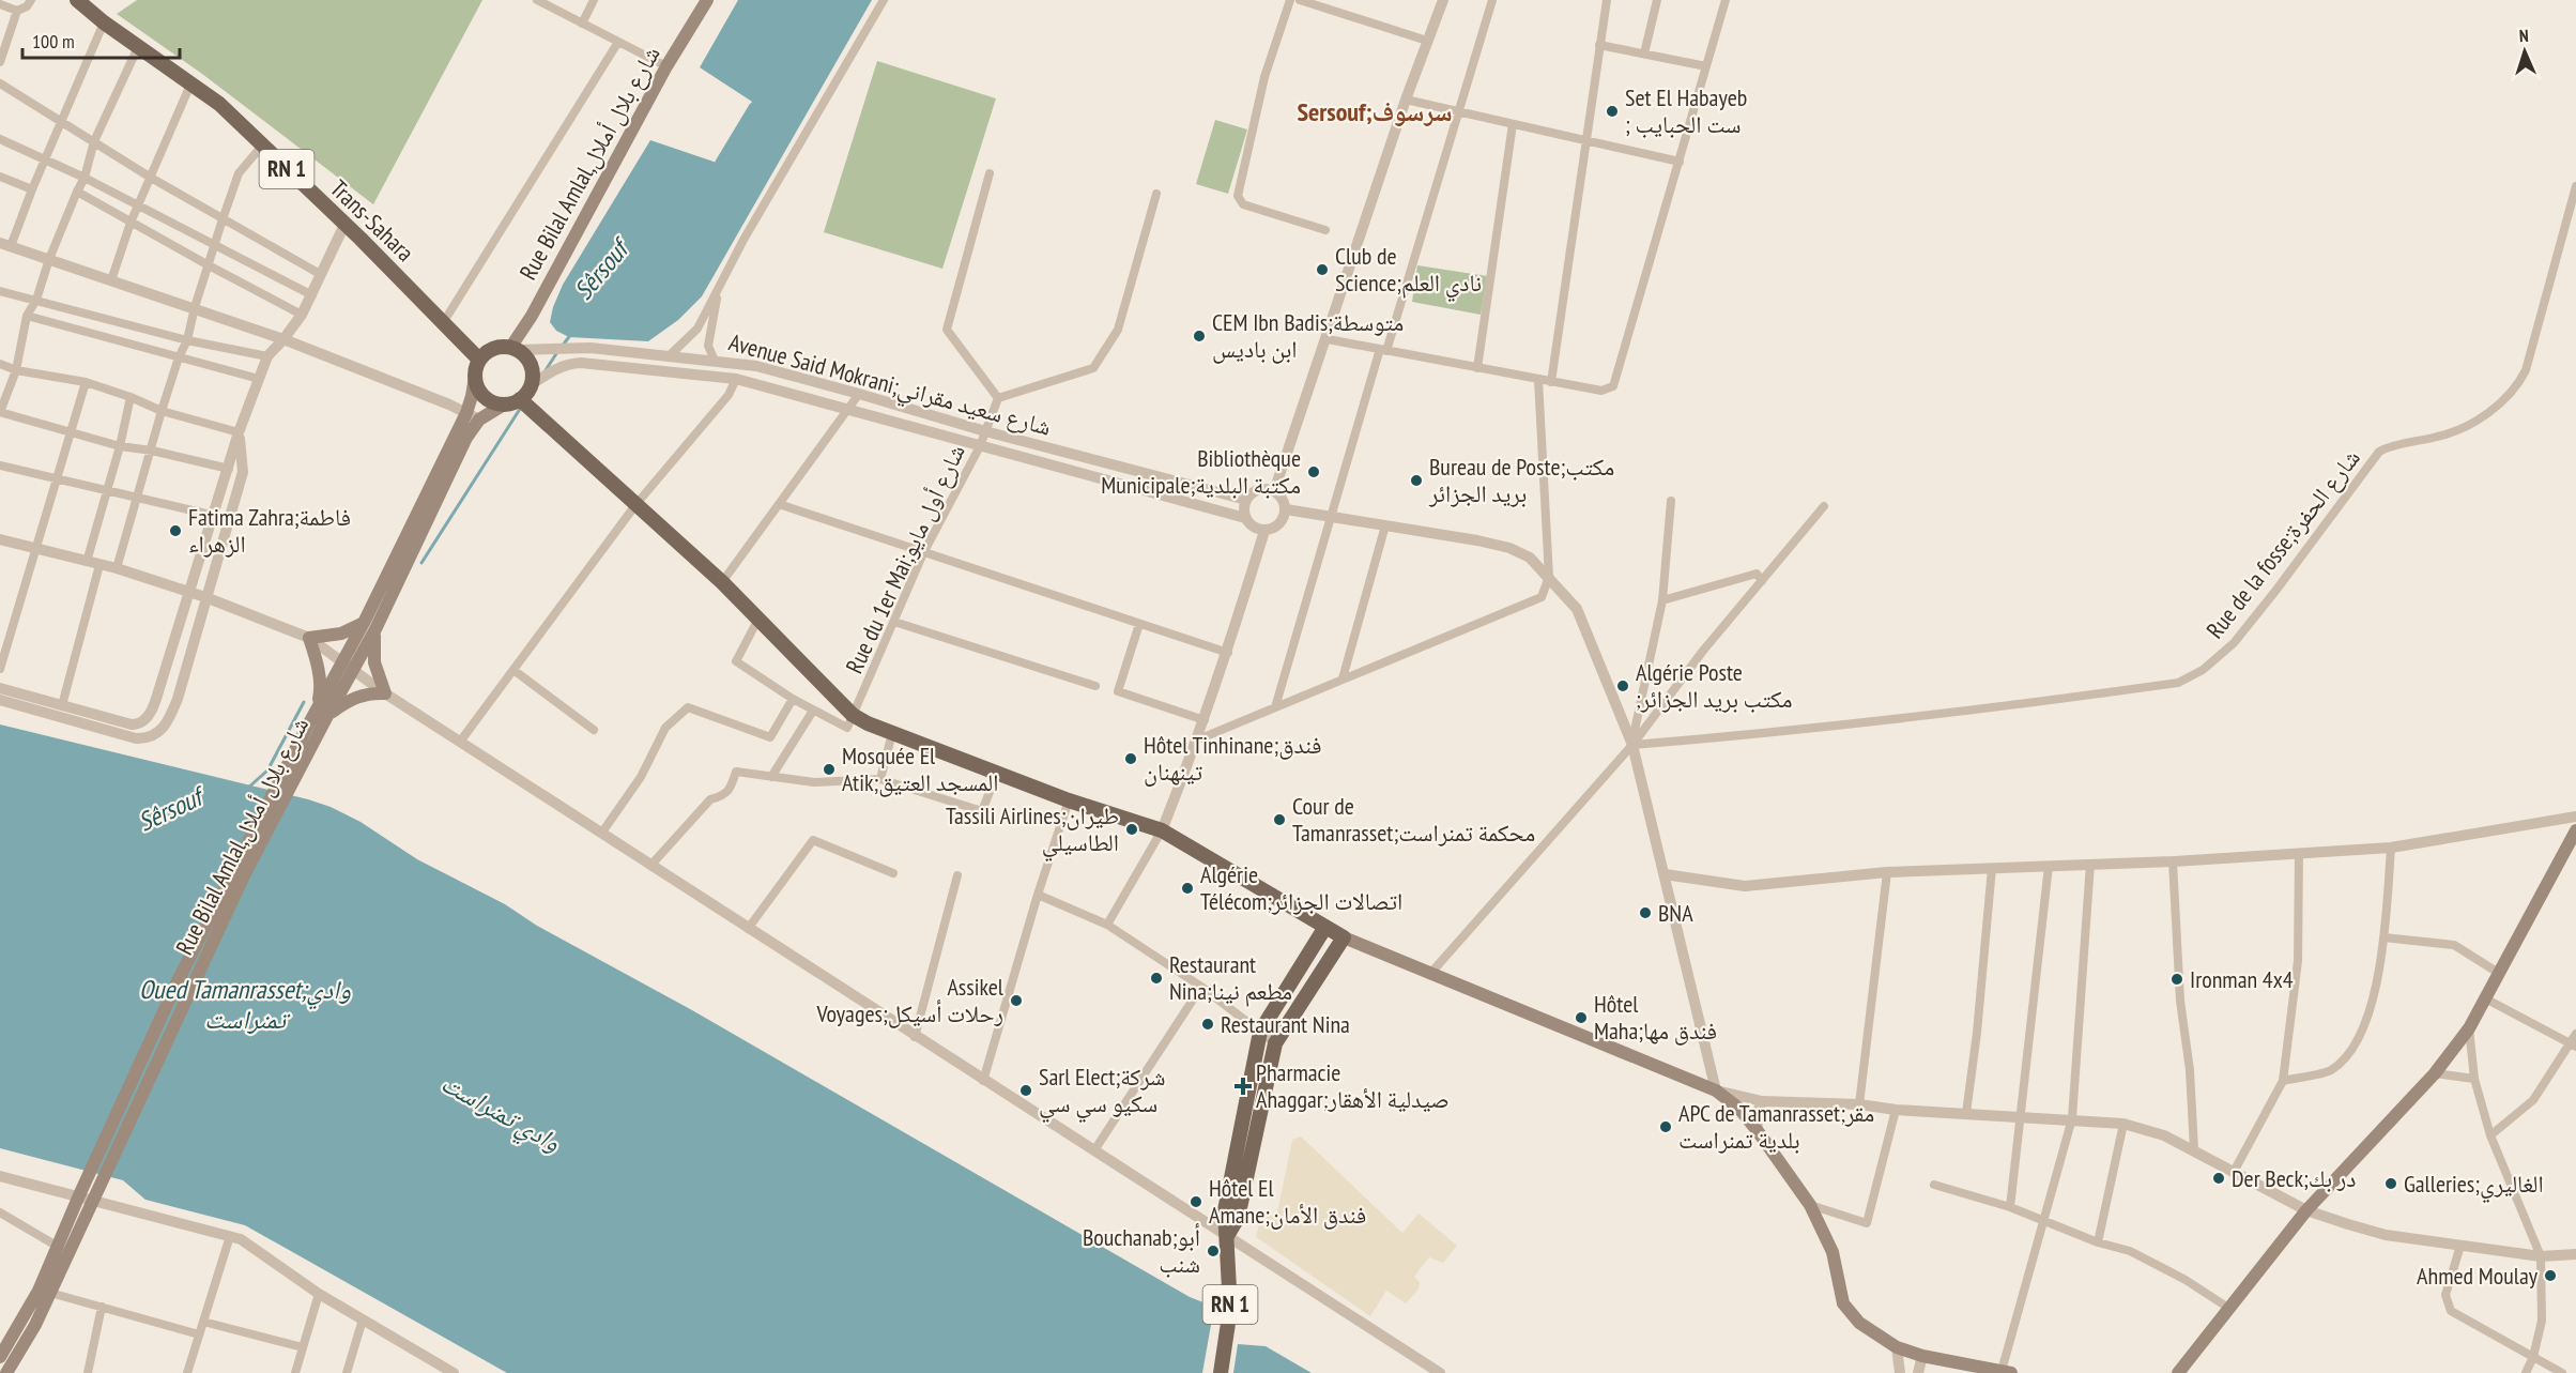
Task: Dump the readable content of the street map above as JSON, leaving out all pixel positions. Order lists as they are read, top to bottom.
{
  "streets": {
    "main road": ["Rue Bilal Amlal,شارع بلال أملال", "RN 1", "Trans-Sahara"],
    "street": ["Avenue Said Mokrani;شارع سعيد مقراني", "Rue de la fosse;شارع الحفرة", "Rue du 1er Mai;شارع أول مايو"]
  },
  "crossings": [
    ["Rue Bilal Amlal,شارع بلال أملال", "Trans-Sahara"],
    ["Rue Bilal Amlal,شارع بلال أملال", "Avenue Said Mokrani;شارع سعيد مقراني"],
    ["Trans-Sahara", "Avenue Said Mokrani;شارع سعيد مقراني"],
    ["Avenue Said Mokrani;شارع سعيد مقراني", "Rue du 1er Mai;شارع أول مايو"]
  ],
  "districts": ["Sersouf;سرسوف"],
  "water": ["Sêrsouf", "Oued Tamanrasset;وادي تمنراست", "وادي تمنراست"],
  "places": {
    "other": [
      "Set El Habayeb ; ست الحبايب",
      "Club de Science;نادي العلم",
      "CEM Ibn Badis;متوسطة ابن باديس",
      "Bibliothèque Municipale;مكتبة البلدية",
      "Bureau de Poste;مكتب بريد الجزائر",
      "Fatima Zahra;فاطمة الزهراء",
      "Algérie Poste ;مكتب بريد الجزائر",
      "Hôtel Tinhinane;فندق تينهنان",
      "Mosquée El Atik;المسجد العتيق",
      "Cour de Tamanrasset;محكمة تمنراست",
      "Tassili Airlines;طيران الطاسيلي",
      "Algérie Télécom;اتصالات الجزائر",
      "BNA",
      "Restaurant Nina;مطعم نينا",
      "Ironman 4x4",
      "Assikel Voyages;رحلات أسيكل",
      "Hôtel Maha;فندق مها",
      "Restaurant Nina",
      "Sarl Elect;شركة سكيو سي سي",
      "APC de Tamanrasset;مقر بلدية تمنراست",
      "Der Beck;در بك",
      "Galleries;الغاليري",
      "Hôtel El Amane;فندق الأمان",
      "Bouchanab;أبو شنب",
      "Ahmed Moulay"
    ],
    "health": ["Pharmacie Ahaggar;صيدلية الأهقار"]
  },
  "scale_bar": "100 m",
  "north": "top"
}
